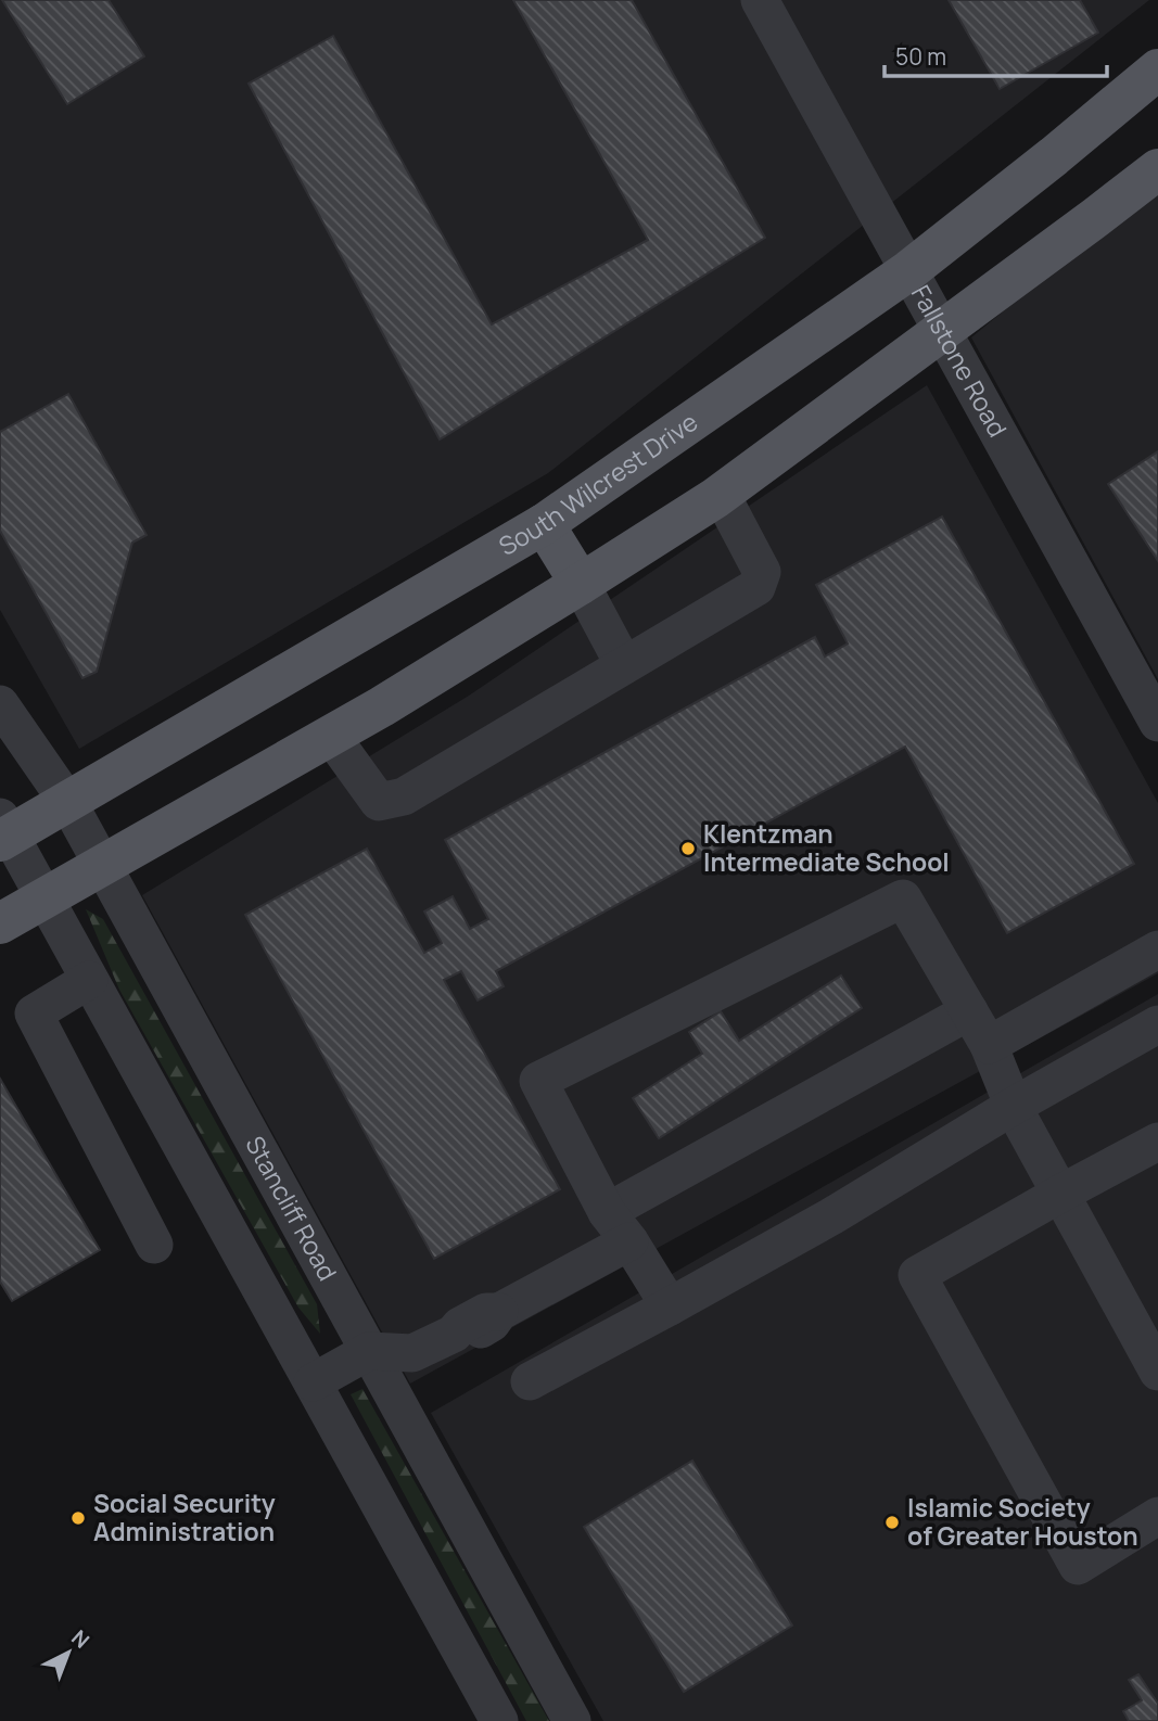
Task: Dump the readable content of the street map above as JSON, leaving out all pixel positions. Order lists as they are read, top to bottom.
{
  "streets": {
    "main road": ["South Wilcrest Drive"],
    "street": ["Fallstone Road", "Stancliff Road"]
  },
  "crossings": [
    ["Fallstone Road", "South Wilcrest Drive"],
    ["South Wilcrest Drive", "Stancliff Road"]
  ],
  "places": ["Klentzman Intermediate School", "Social Security Administration", "Islamic Society of Greater Houston"],
  "scale_bar": "50 m",
  "north": "top right"
}
